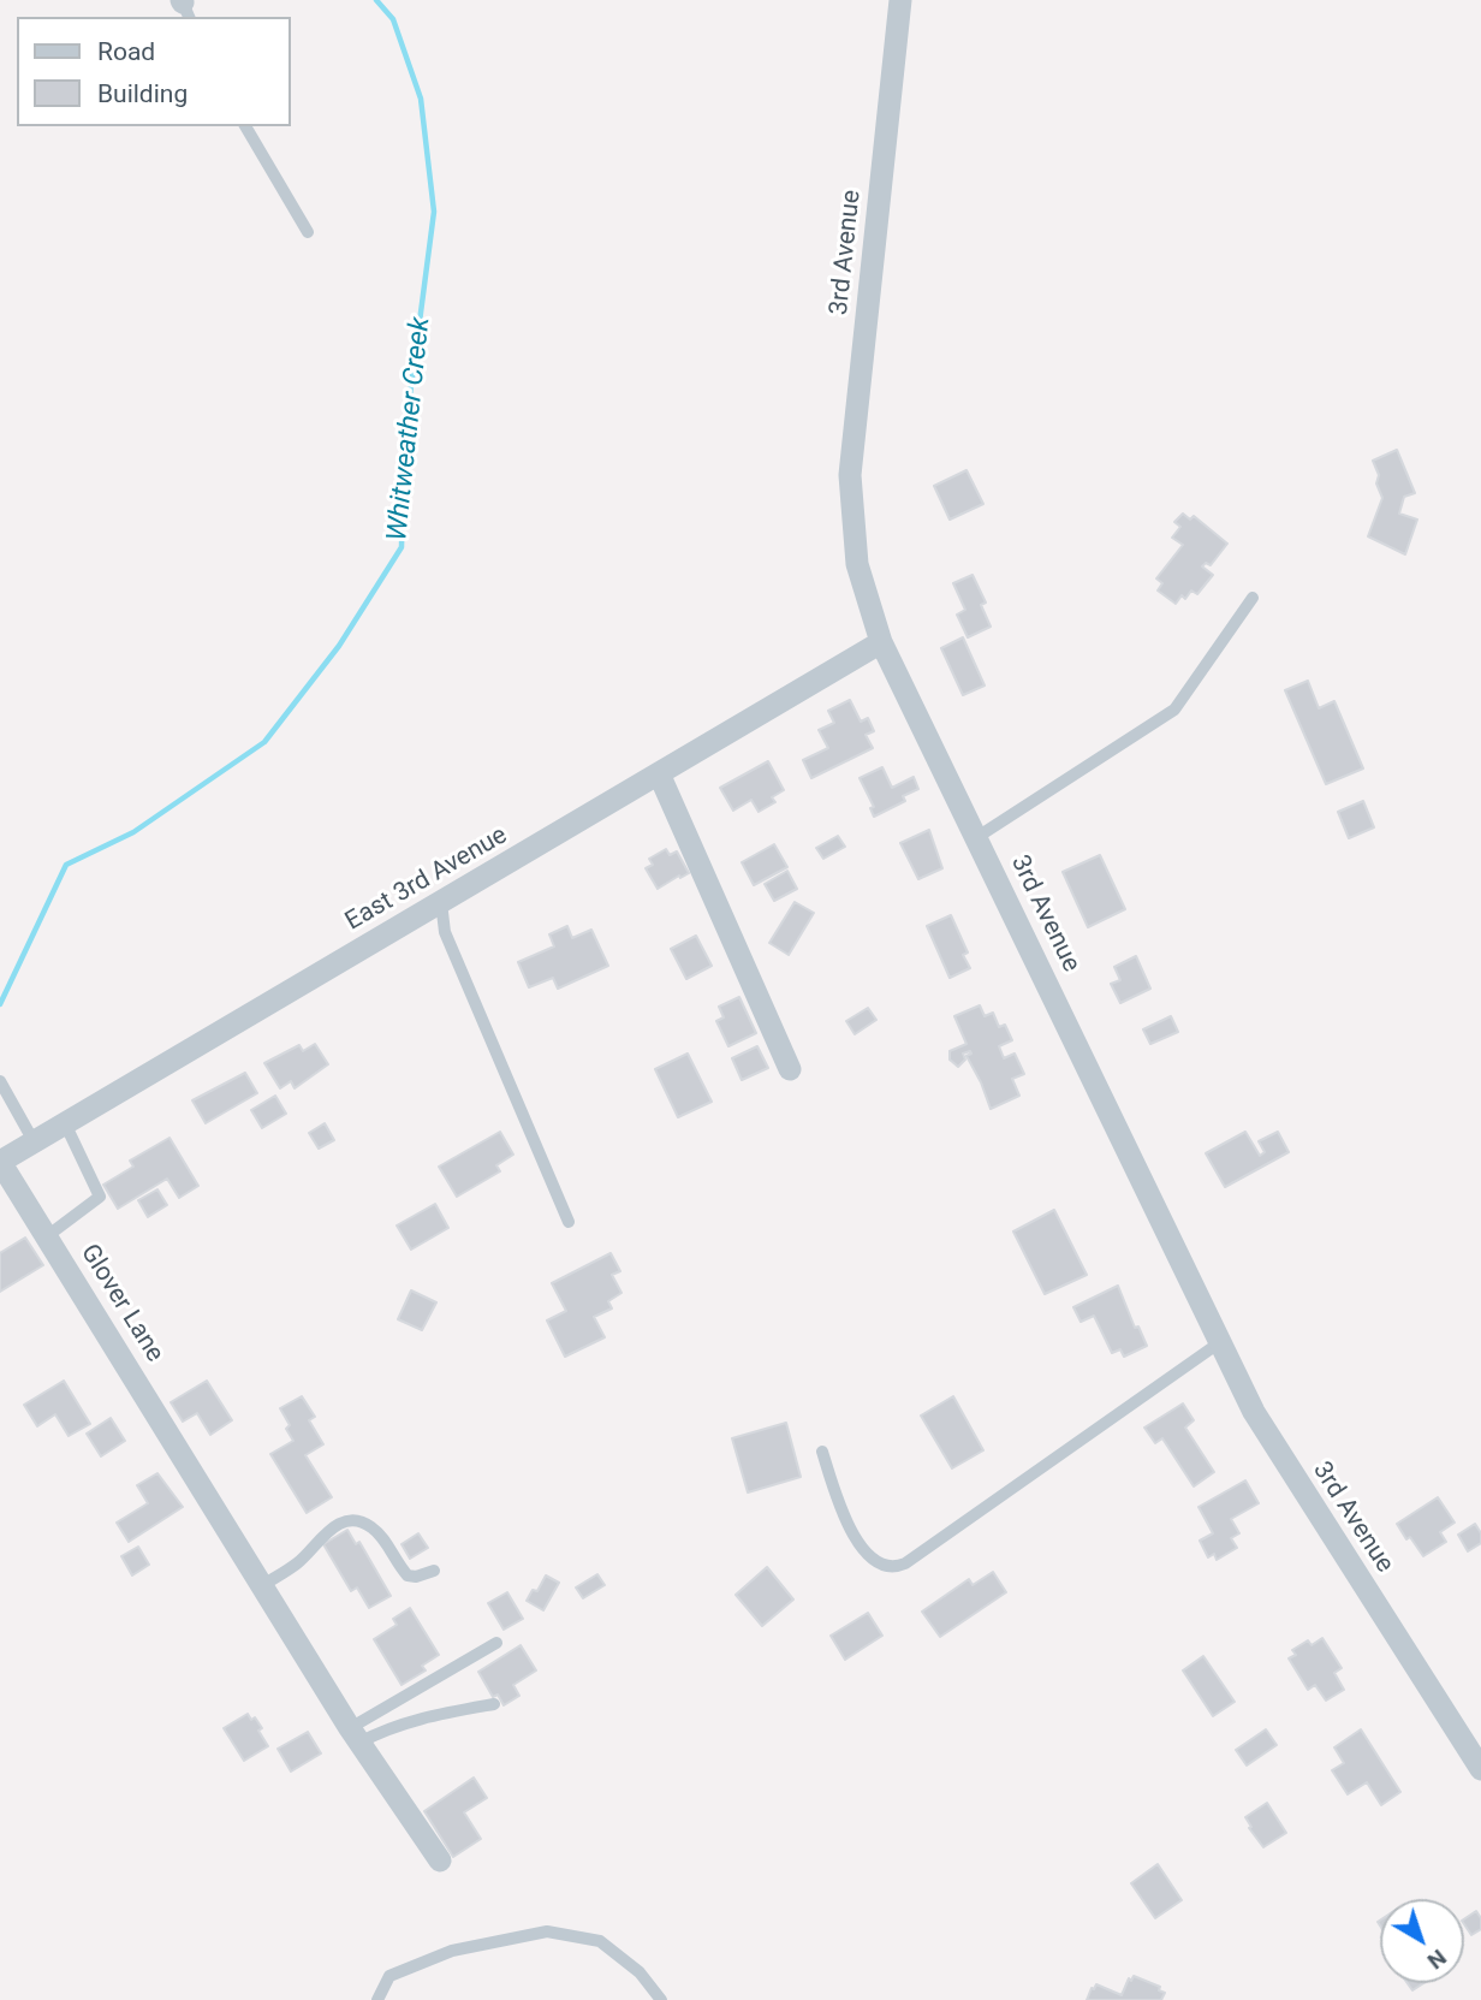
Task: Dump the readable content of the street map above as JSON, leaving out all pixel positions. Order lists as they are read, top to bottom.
{
  "streets": {
    "street": ["3rd Avenue", "East 3rd Avenue", "Glover Lane"]
  },
  "crossings": [
    ["3rd Avenue", "East 3rd Avenue"],
    ["East 3rd Avenue", "Glover Lane"]
  ],
  "water": ["Whitweather Creek"],
  "legend": ["Road", "Building"],
  "north": "bottom right"
}
